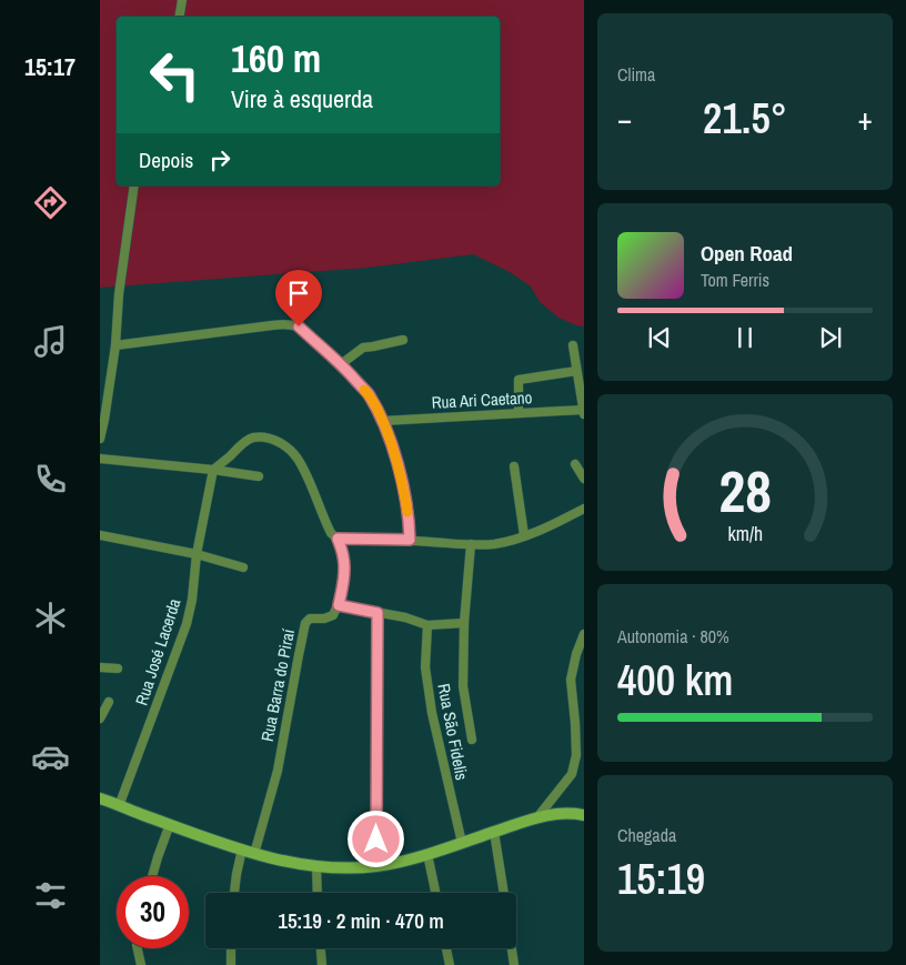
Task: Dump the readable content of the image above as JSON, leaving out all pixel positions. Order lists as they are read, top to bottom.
{
  "streets": {
    "street": [
      "Rua Ari Caetano",
      "Rua José Lacerda",
      "Rua Barra do Piraí",
      "Rua São Fidelis"
    ]
  },
  "page": {
    "tabs": "15:17",
    "tile": [
      "Clima",
      ["Autonomia · 80%", "400 km"],
      ["Chegada", "15:19"]
    ],
    "turn": ["160 m", "Vire à esquerda"],
    "heat": ["−", "21.5°", "+"],
    "then": "Depois",
    "song": ["Open Road", "Tom Ferris"],
    "limit": "30",
    "trip": "15:19 · 2 min · 470 m",
    "gauge": ["28", "km/h"]
  }
}
